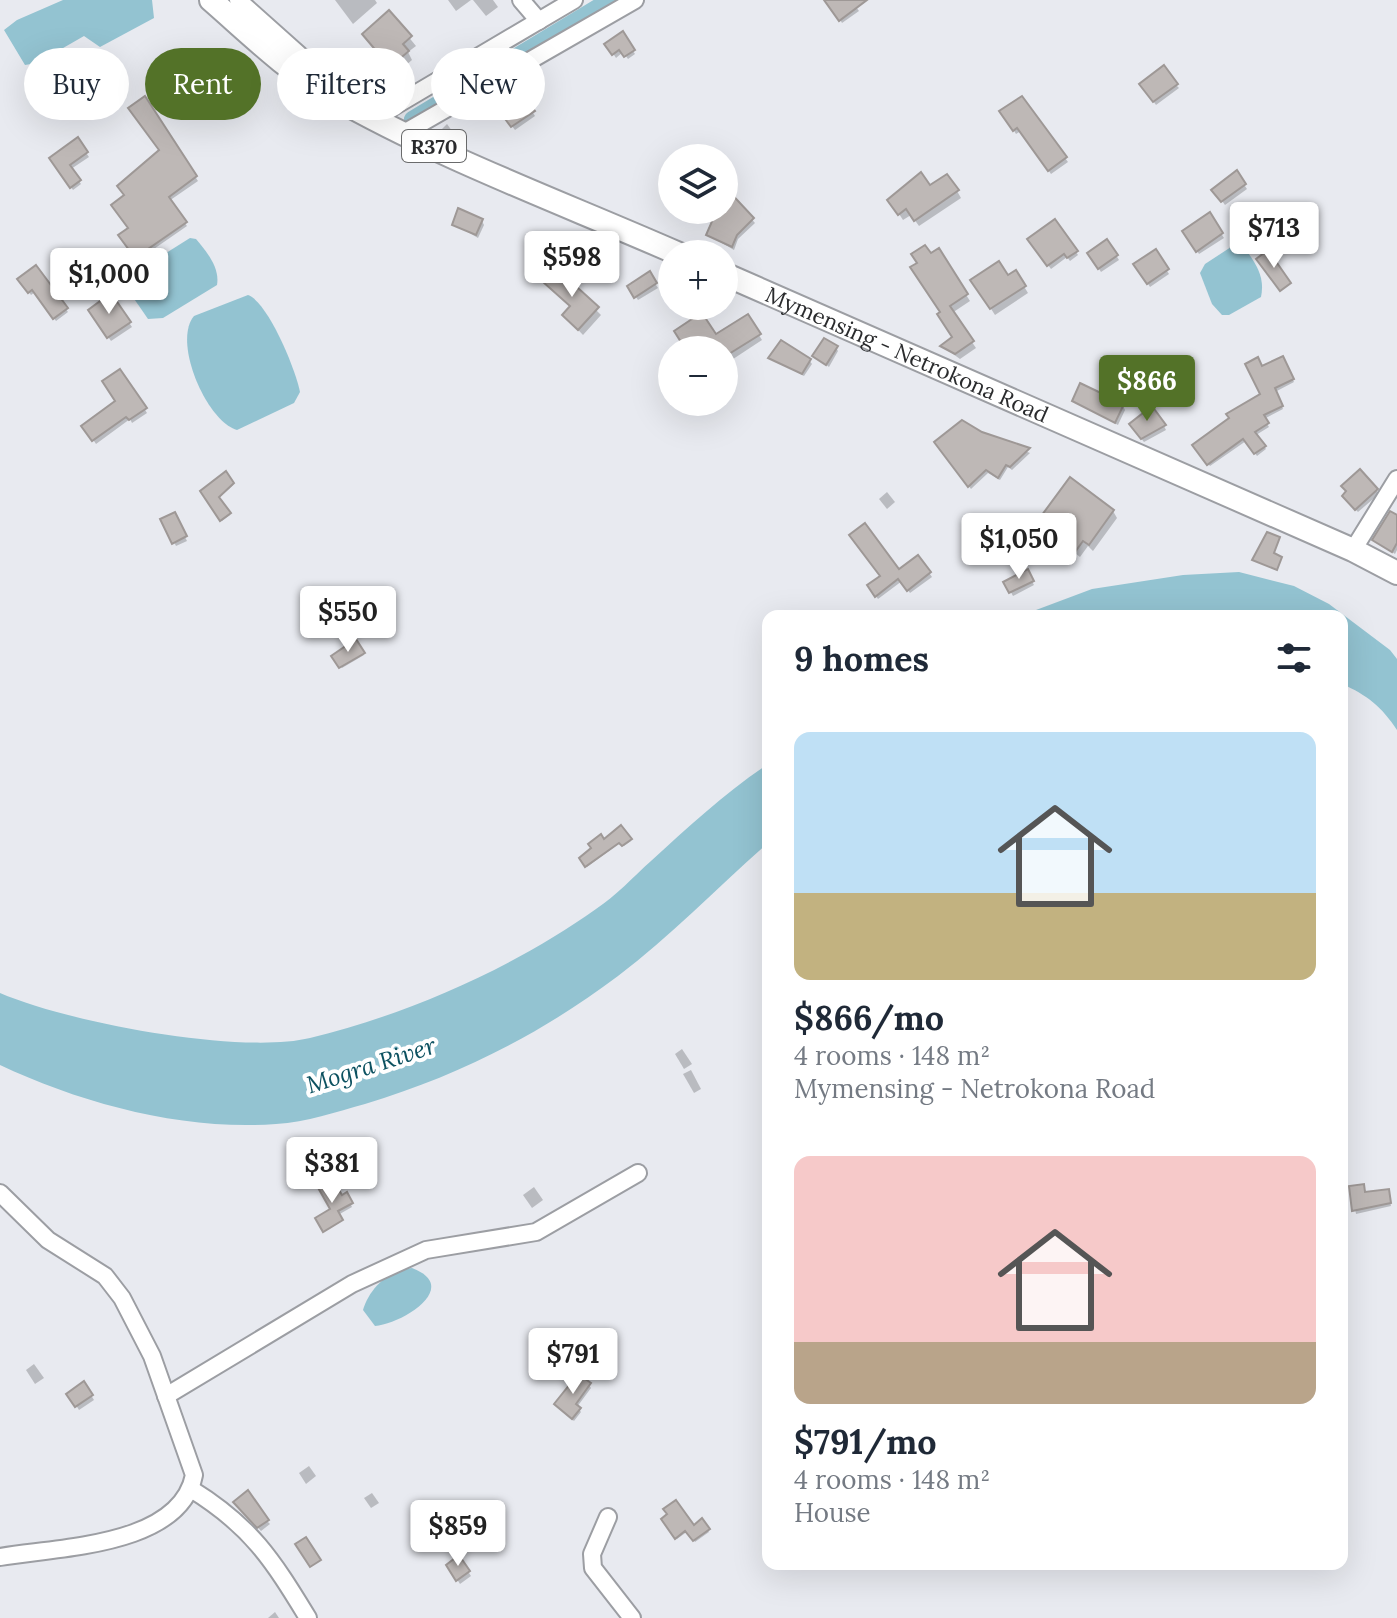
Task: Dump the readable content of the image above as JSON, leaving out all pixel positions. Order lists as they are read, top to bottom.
{
  "streets": {
    "main road": ["R370", "Mymensing - Netrokona Road"]
  },
  "water": ["Mogra River"],
  "page": {
    "chip": [
      "Buy",
      "Rent",
      "Filters",
      "New"
    ],
    "map_buttons": ["+", "−"],
    "price": [
      "$713",
      "$598",
      "$1,000",
      "$866",
      "$1,050",
      "$550",
      "$381",
      "$791",
      "$859"
    ],
    "heading": "9 homes",
    "list": [
      {
        "name": "$866/mo",
        "note": "4 rooms · 148 m² · Mymensing - Netrokona Road"
      },
      {
        "name": "$791/mo",
        "note": "4 rooms · 148 m² · House"
      }
    ]
  }
}
